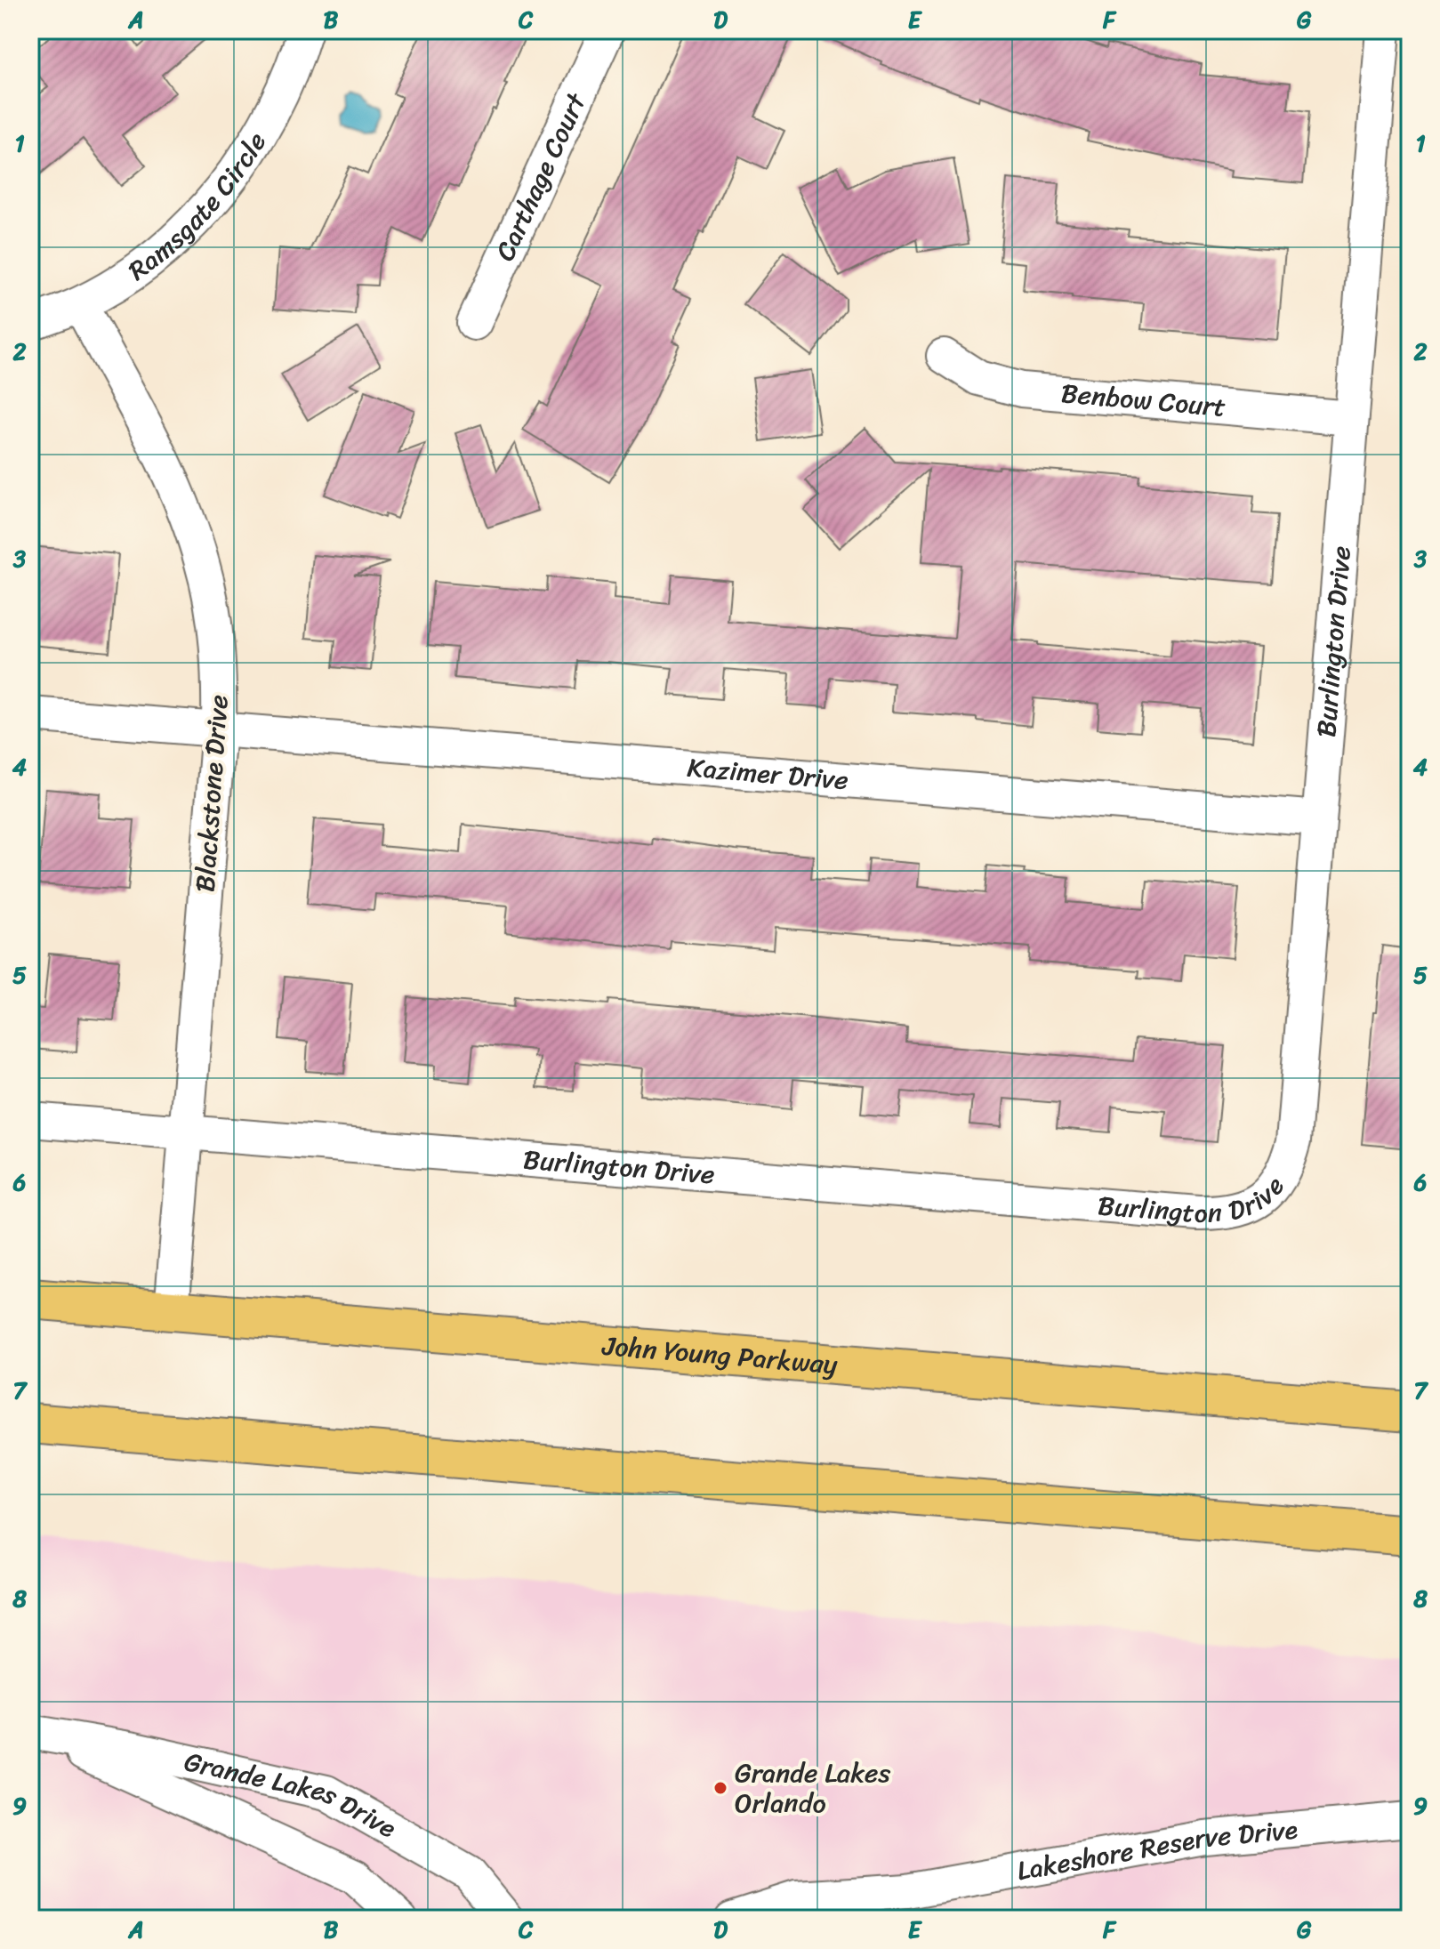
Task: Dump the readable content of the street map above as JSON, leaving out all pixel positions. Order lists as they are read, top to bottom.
{
  "streets": {
    "highway": ["John Young Parkway"],
    "street": [
      "Carthage Court",
      "Ramsgate Circle",
      "Benbow Court",
      "Burlington Drive",
      "Kazimer Drive",
      "Blackstone Drive",
      "Grande Lakes Drive",
      "Lakeshore Reserve Drive"
    ]
  },
  "crossings": [
    ["Ramsgate Circle", "Blackstone Drive"],
    ["Benbow Court", "Burlington Drive"],
    ["Burlington Drive", "Kazimer Drive"],
    ["Burlington Drive", "Blackstone Drive"],
    ["Kazimer Drive", "Blackstone Drive"],
    ["Blackstone Drive", "John Young Parkway"]
  ],
  "places": ["Grande Lakes Orlando"],
  "grid": {
    "columns": [
      "A",
      "B",
      "C",
      "D",
      "E",
      "F",
      "G"
    ],
    "rows": [
      "1",
      "2",
      "3",
      "4",
      "5",
      "6",
      "7",
      "8",
      "9"
    ]
  }
}
